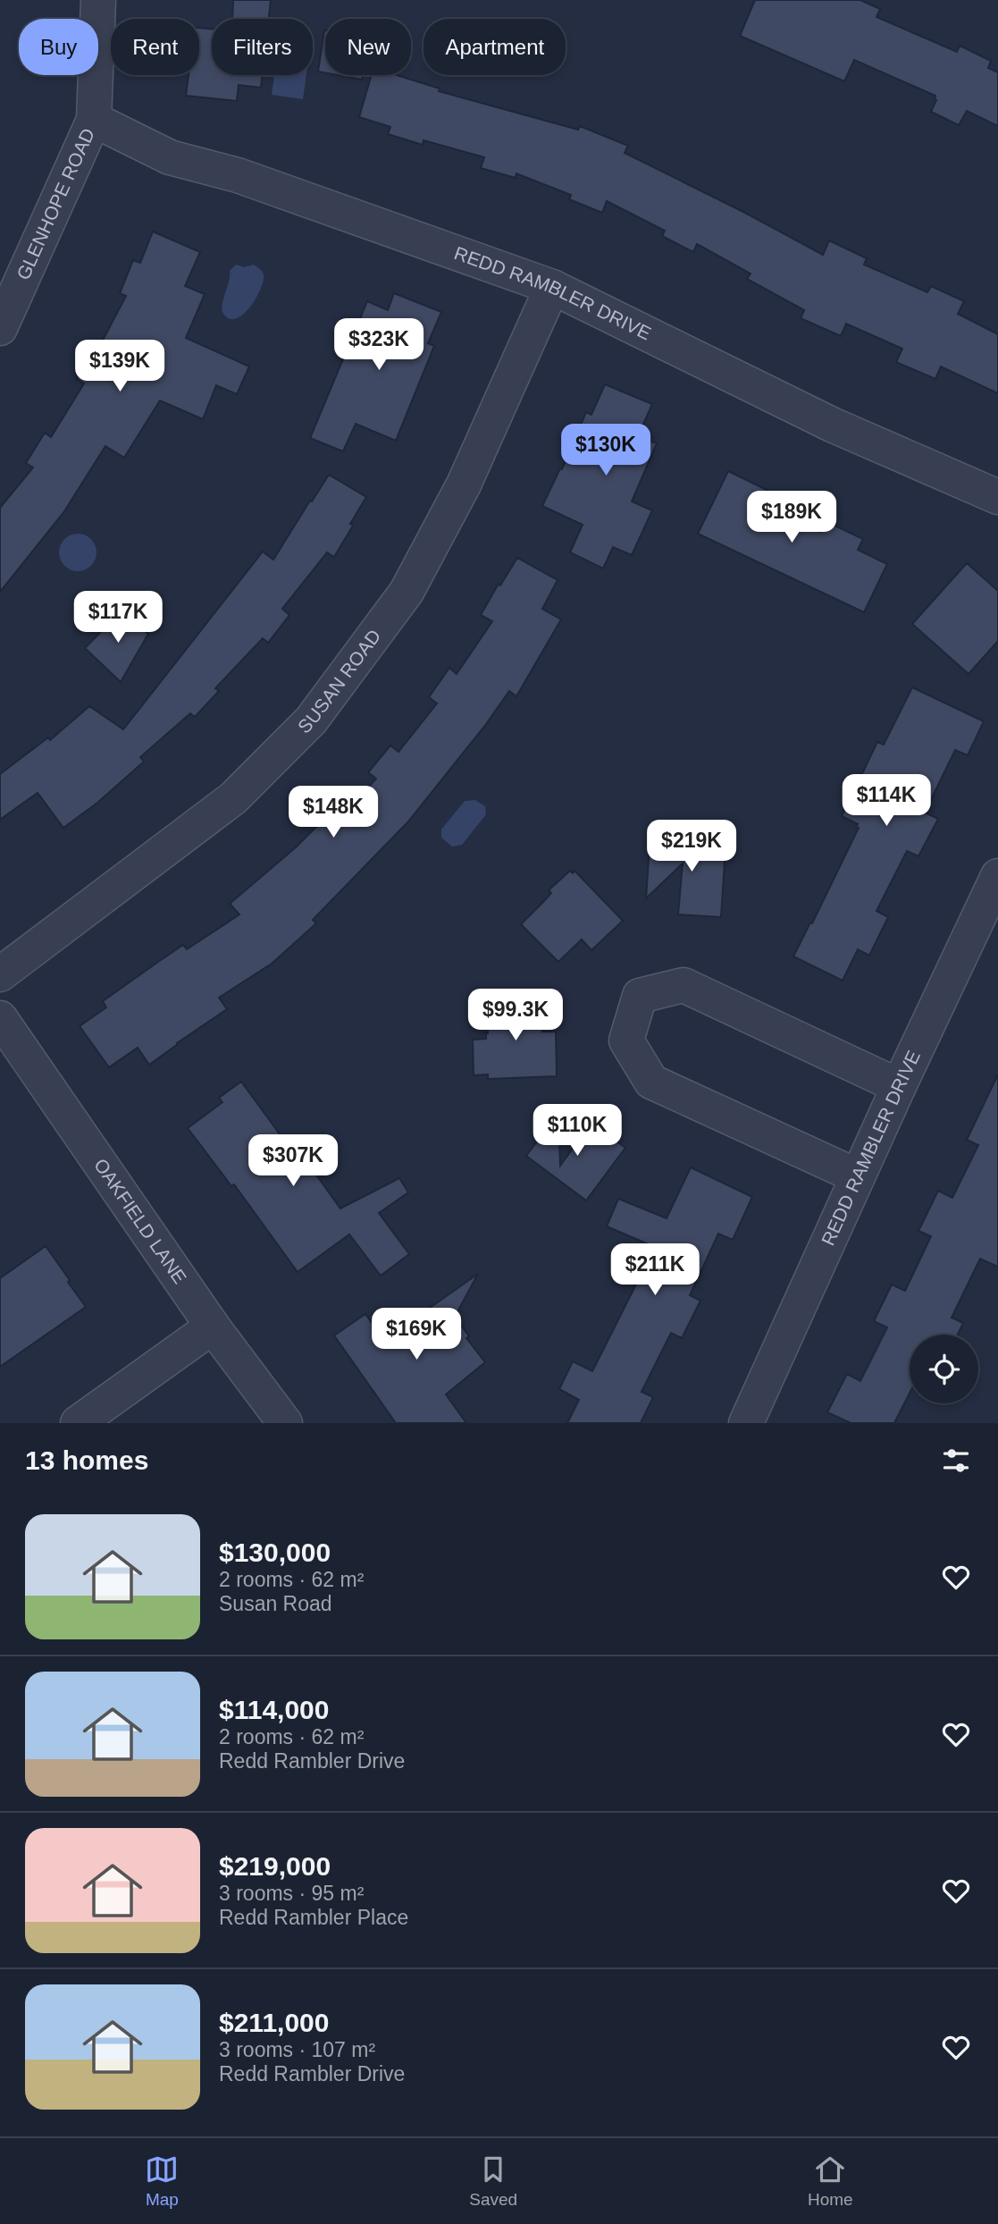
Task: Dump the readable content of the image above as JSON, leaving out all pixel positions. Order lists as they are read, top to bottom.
{
  "streets": {
    "street": [
      "GLENHOPE ROAD",
      "REDD RAMBLER DRIVE",
      "SUSAN ROAD",
      "OAKFIELD LANE"
    ]
  },
  "crossings": [
    ["GLENHOPE ROAD", "REDD RAMBLER DRIVE"],
    ["REDD RAMBLER DRIVE", "SUSAN ROAD"]
  ],
  "page": {
    "chip": [
      "Buy",
      "Rent",
      "Filters",
      "New",
      "Apartment"
    ],
    "price": [
      "$323K",
      "$139K",
      "$130K",
      "$189K",
      "$117K",
      "$114K",
      "$148K",
      "$219K",
      "$99.3K",
      "$110K",
      "$307K",
      "$211K",
      "$169K"
    ],
    "heading": "13 homes",
    "list": [
      {
        "name": "$130,000",
        "note": "2 rooms · 62 m² · Susan Road"
      },
      {
        "name": "$114,000",
        "note": "2 rooms · 62 m² · Redd Rambler Drive"
      },
      {
        "name": "$219,000",
        "note": "3 rooms · 95 m² · Redd Rambler Place"
      },
      {
        "name": "$211,000",
        "note": "3 rooms · 107 m² · Redd Rambler Drive"
      }
    ],
    "tabs": ["Map", "Saved", "Home"]
  }
}
